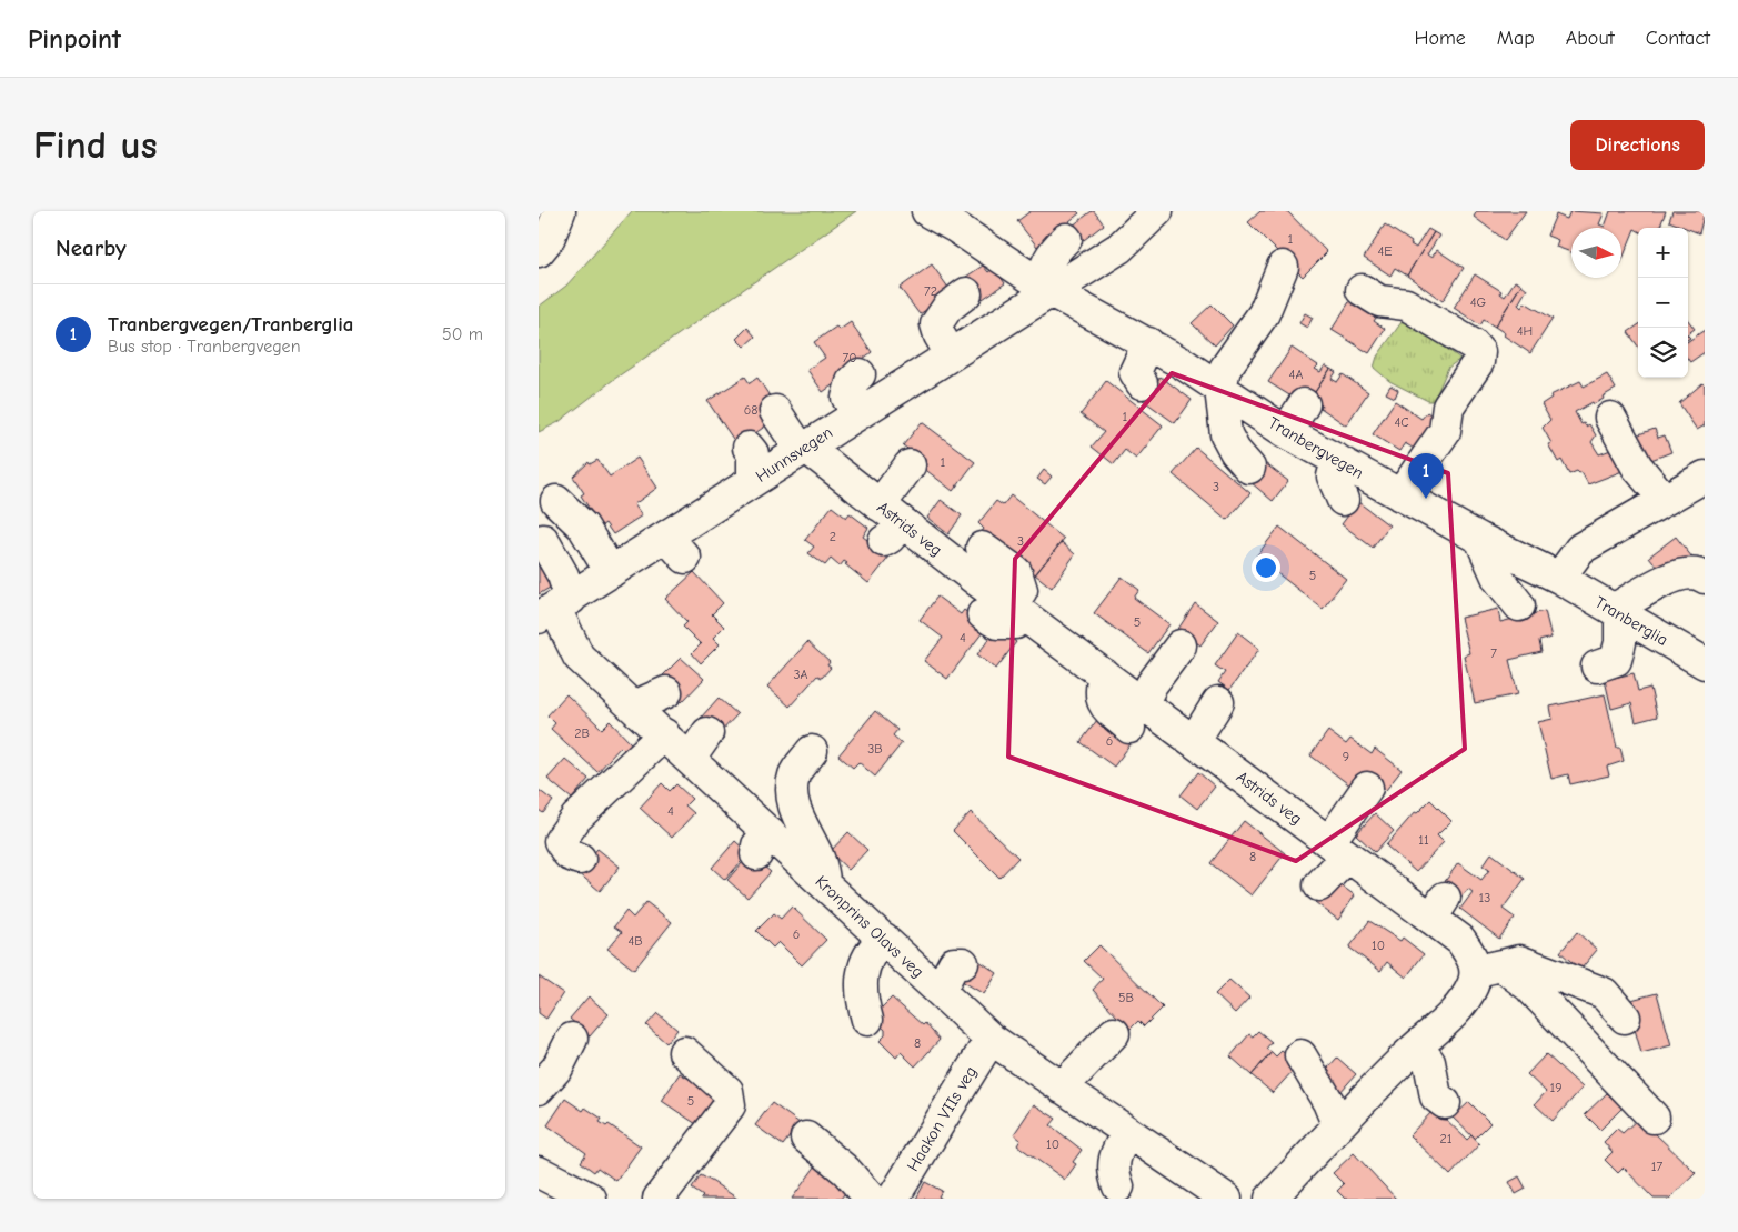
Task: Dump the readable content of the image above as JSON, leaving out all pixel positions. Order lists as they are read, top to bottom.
{
  "streets": {
    "street": [
      "Tranbergvegen",
      "Hunnsvegen",
      "Astrids veg",
      "Tranberglia",
      "Kronprins Olavs veg",
      "Haakon VIIs veg"
    ]
  },
  "crossings": [
    ["Tranbergvegen", "Hunnsvegen"],
    ["Tranbergvegen", "Tranberglia"],
    ["Hunnsvegen", "Astrids veg"],
    ["Hunnsvegen", "Kronprins Olavs veg"],
    ["Kronprins Olavs veg", "Haakon VIIs veg"]
  ],
  "house_numbers": [
    "1",
    "4E",
    "72",
    "4G",
    "4H",
    "70",
    "4A",
    "68",
    "1",
    "4C",
    "1",
    "3",
    "2",
    "3",
    "5",
    "5",
    "4",
    "7",
    "3A",
    "2B",
    "6",
    "3B",
    "9",
    "4",
    "11",
    "8",
    "13",
    "6",
    "4B",
    "10",
    "5B",
    "8",
    "19",
    "5",
    "21",
    "10",
    "17"
  ],
  "north": "right",
  "page": {
    "header": "Pinpoint",
    "nav": [
      "Home",
      "Map",
      "About",
      "Contact"
    ],
    "buttons": "Directions",
    "title": "Find us",
    "heading": "Nearby",
    "map_buttons": ["+", "−"],
    "list": [
      {
        "mark": "1",
        "name": "Tranbergvegen/Tranberglia",
        "note": "Bus stop · Tranbergvegen",
        "value": "50 m"
      }
    ],
    "pins": "1"
  }
}
